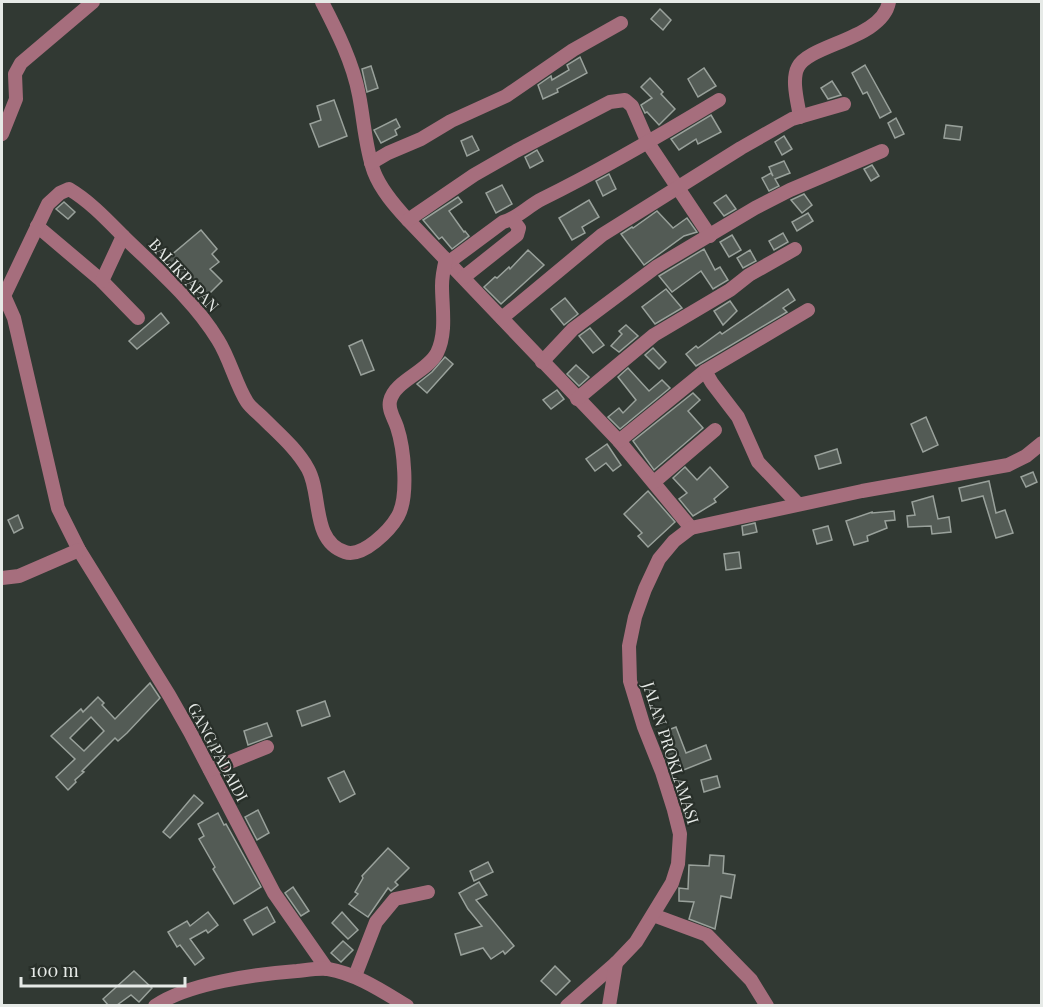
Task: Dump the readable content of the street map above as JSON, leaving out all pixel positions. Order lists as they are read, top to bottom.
{
  "streets": {
    "street": ["BALIKPAPAN", "GANG PADAIDI", "JALAN PROKLAMASI"]
  },
  "crossings": [
    ["BALIKPAPAN", "GANG PADAIDI"]
  ],
  "scale_bar": "100 m"
}
